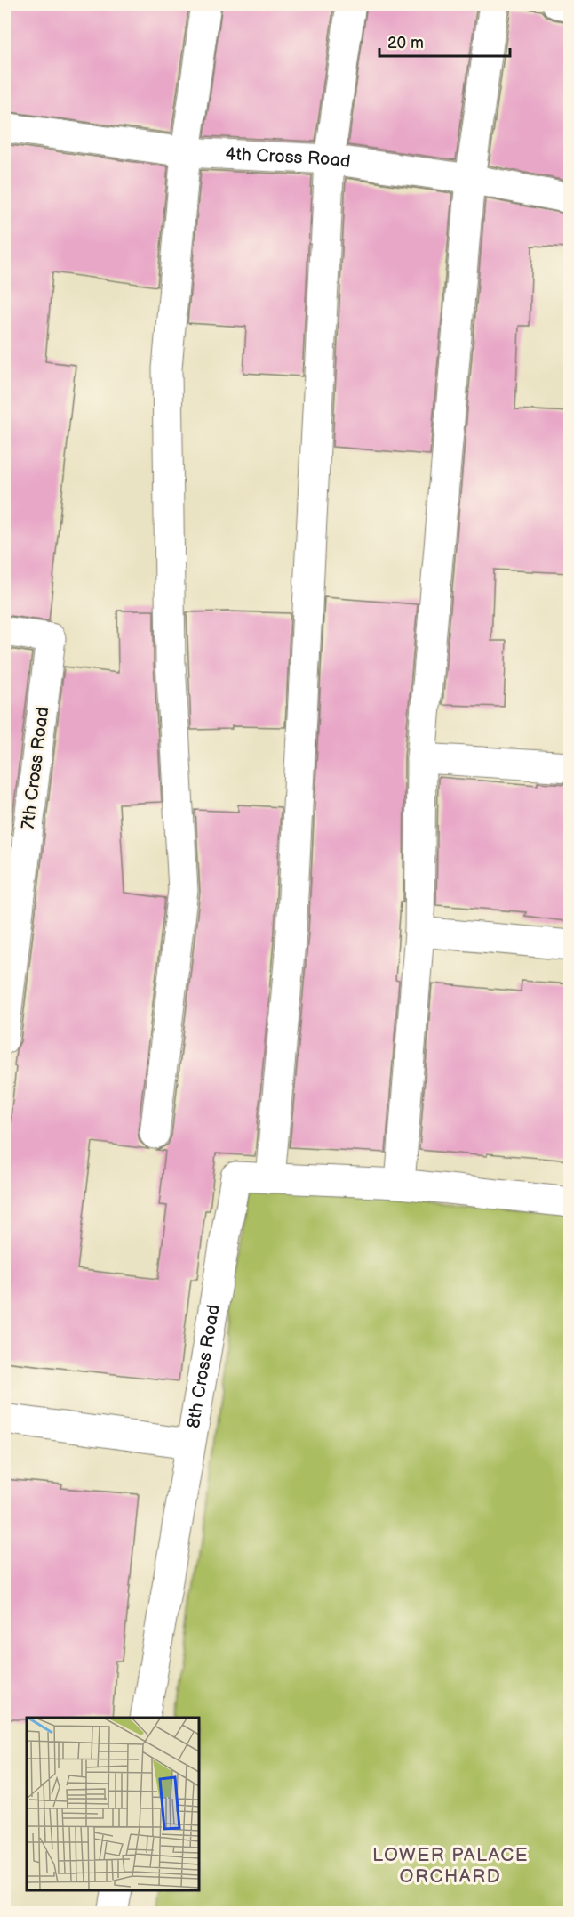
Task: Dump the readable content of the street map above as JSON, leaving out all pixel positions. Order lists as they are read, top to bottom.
{
  "streets": {
    "street": ["4th Cross Road", "7th Cross Road", "8th Cross Road"]
  },
  "districts": ["LOWER PALACE ORCHARD"],
  "scale_bar": "20 m"
}
